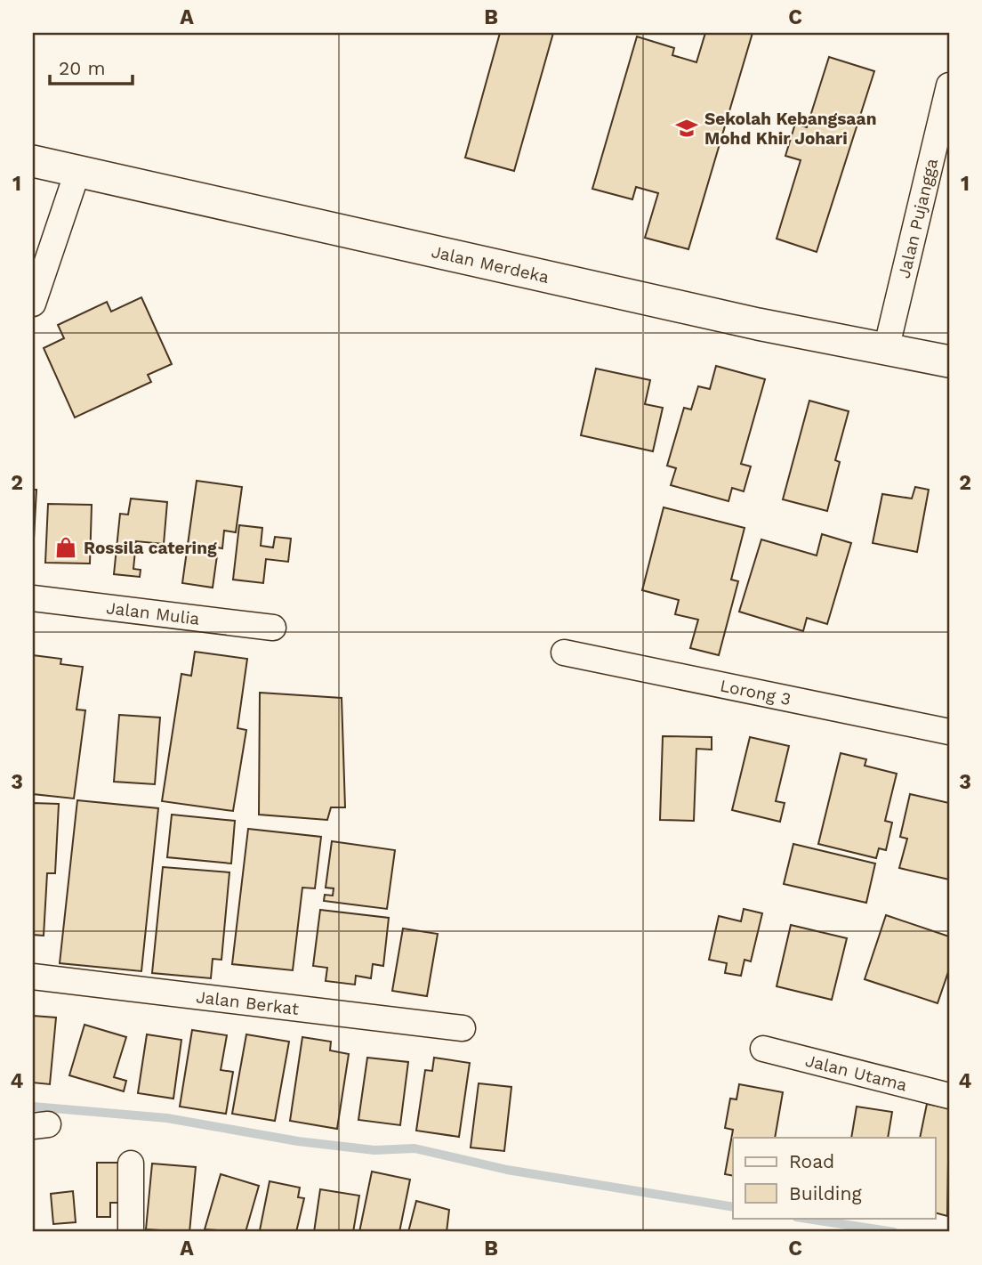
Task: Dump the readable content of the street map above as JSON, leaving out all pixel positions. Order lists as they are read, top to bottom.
{
  "streets": {
    "street": [
      "Jalan Pujangga",
      "Jalan Merdeka",
      "Jalan Mulia",
      "Lorong 3",
      "Jalan Berkat",
      "Jalan Utama"
    ]
  },
  "crossings": [
    ["Jalan Pujangga", "Jalan Merdeka"]
  ],
  "places": {
    "school or university": ["Sekolah Kebangsaan Mohd Khir Johari"],
    "shop": ["Rossila catering"]
  },
  "legend": ["Road", "Building"],
  "scale_bar": "20 m",
  "grid": {
    "columns": ["A", "B", "C"],
    "rows": [
      "1",
      "2",
      "3",
      "4"
    ]
  }
}
